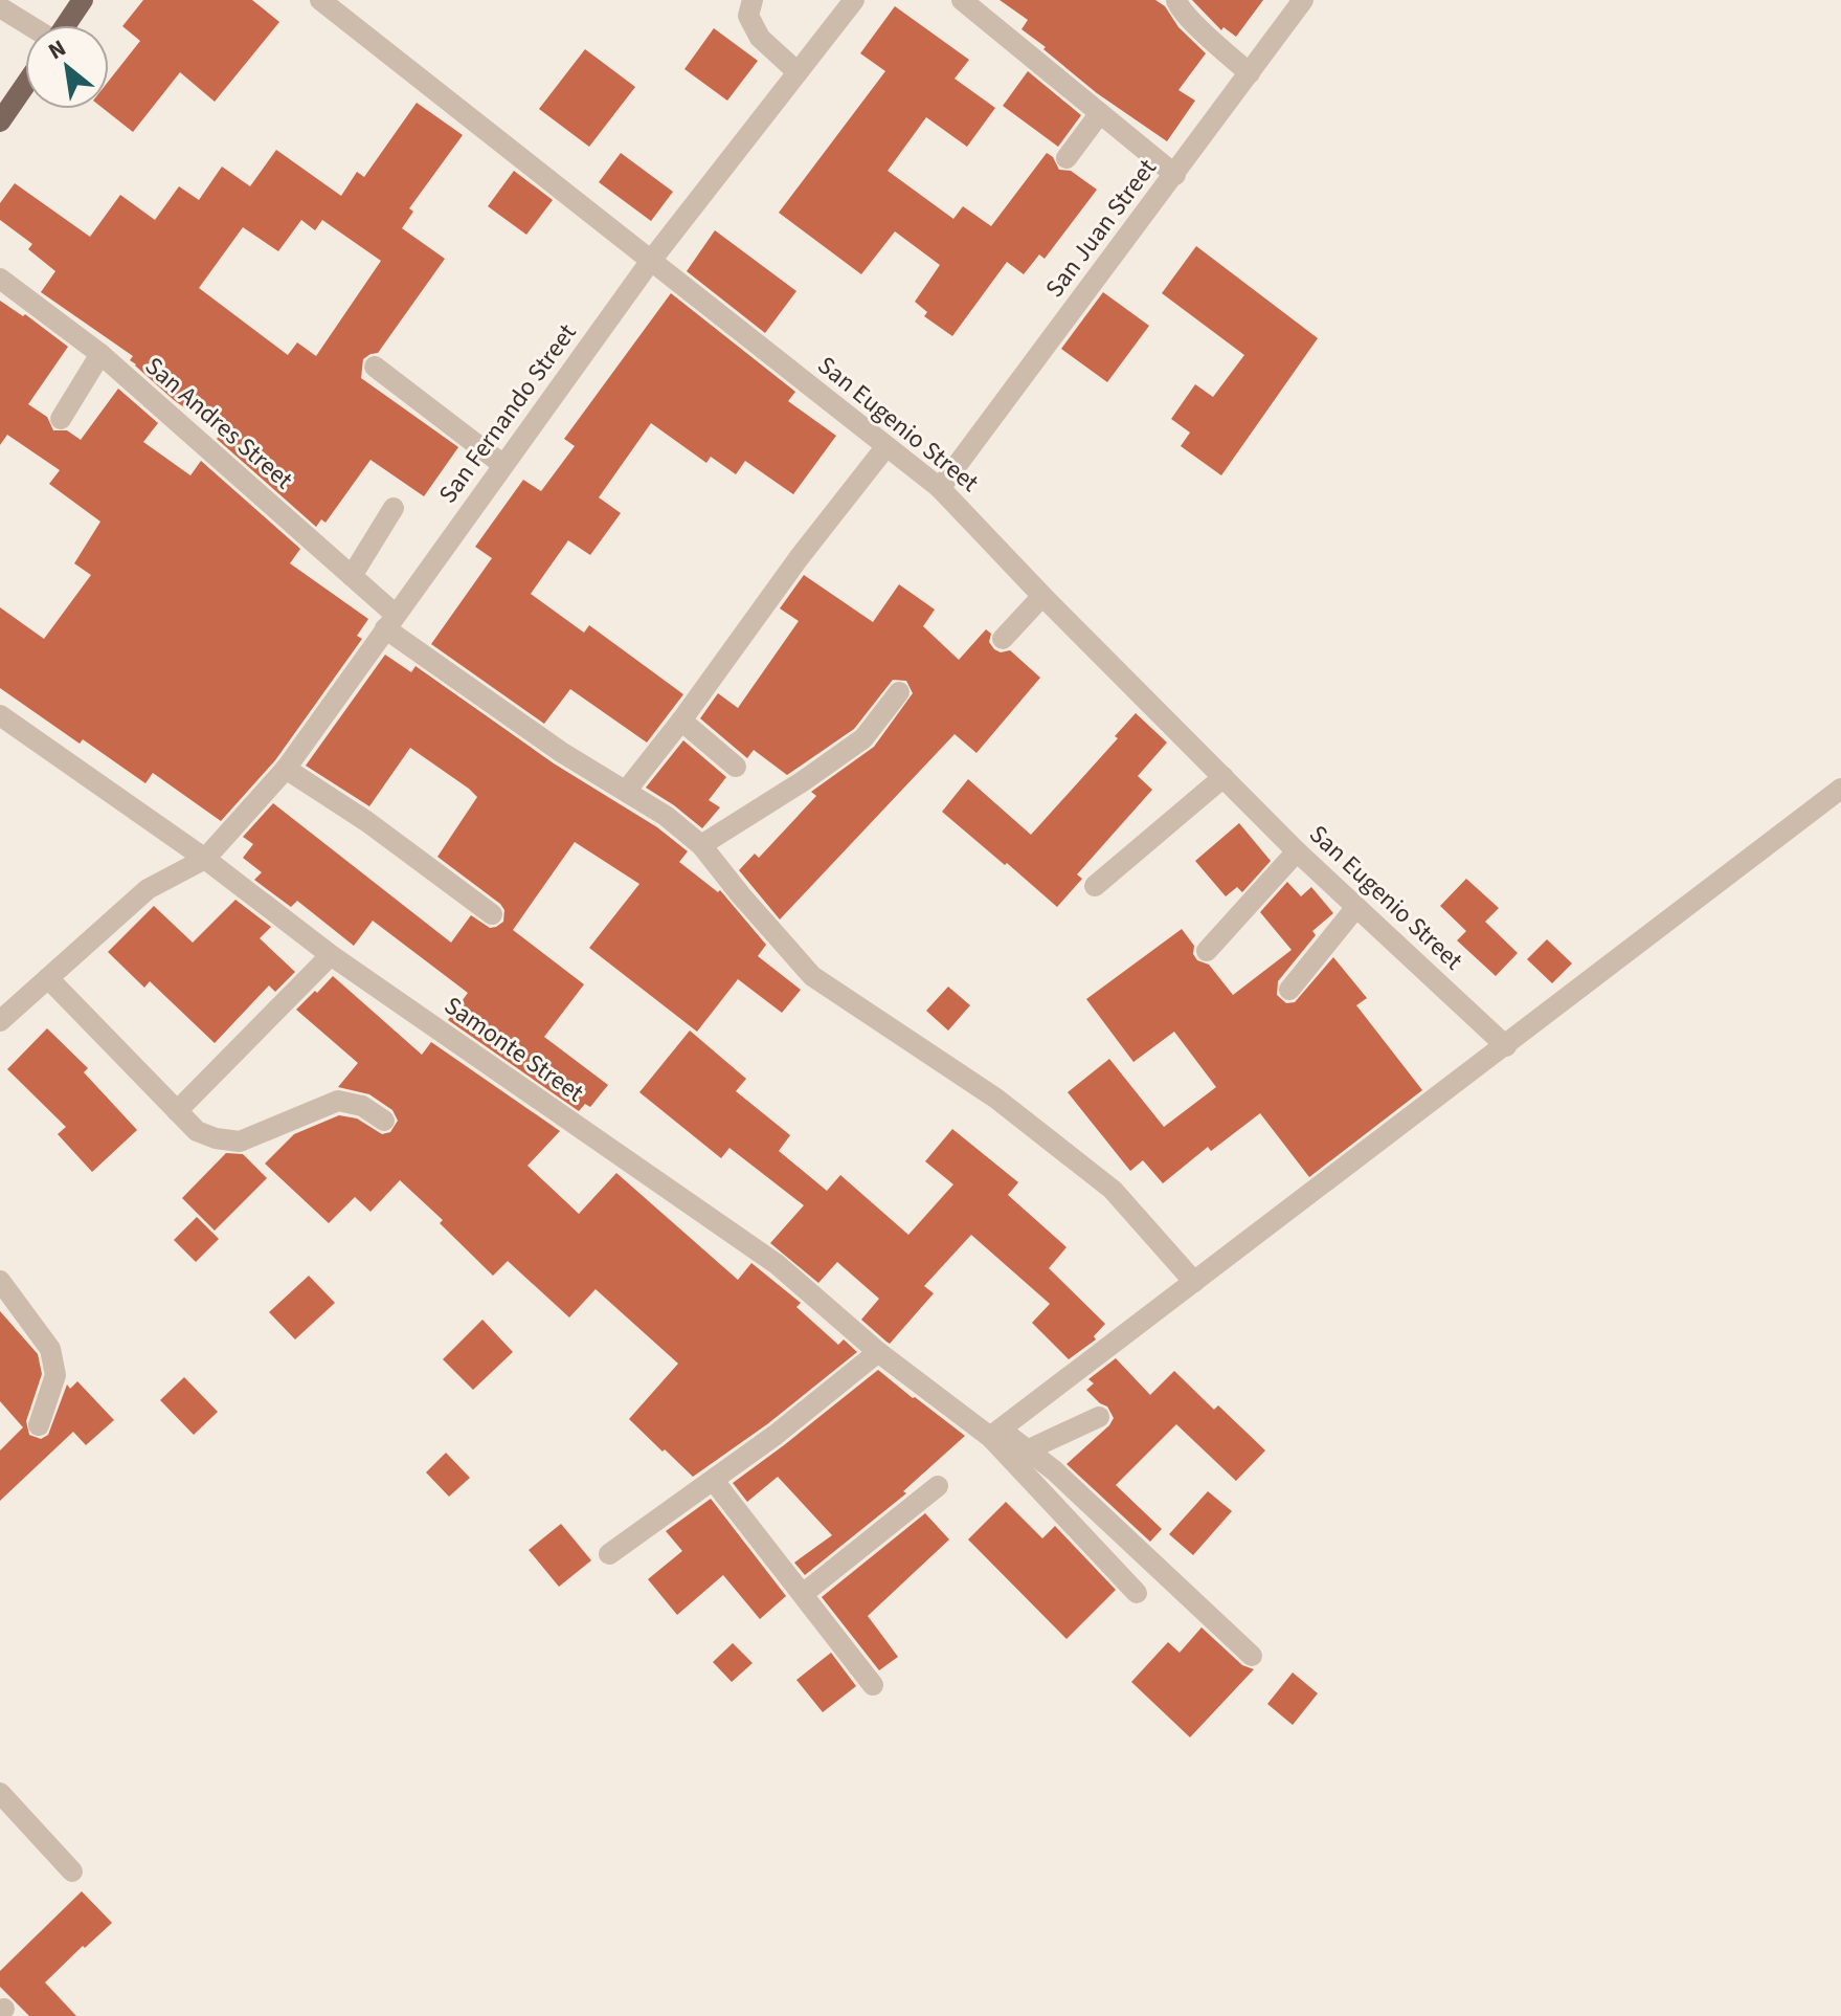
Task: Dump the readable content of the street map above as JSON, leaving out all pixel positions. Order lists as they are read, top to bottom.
{
  "streets": {
    "street": [
      "San Juan Street",
      "San Fernando Street",
      "San Andres Street",
      "San Eugenio Street",
      "Samonte Street"
    ]
  },
  "crossings": [
    ["San Juan Street", "San Eugenio Street"],
    ["San Fernando Street", "San Andres Street"],
    ["San Fernando Street", "San Eugenio Street"],
    ["San Fernando Street", "Samonte Street"]
  ],
  "north": "top left"
}
